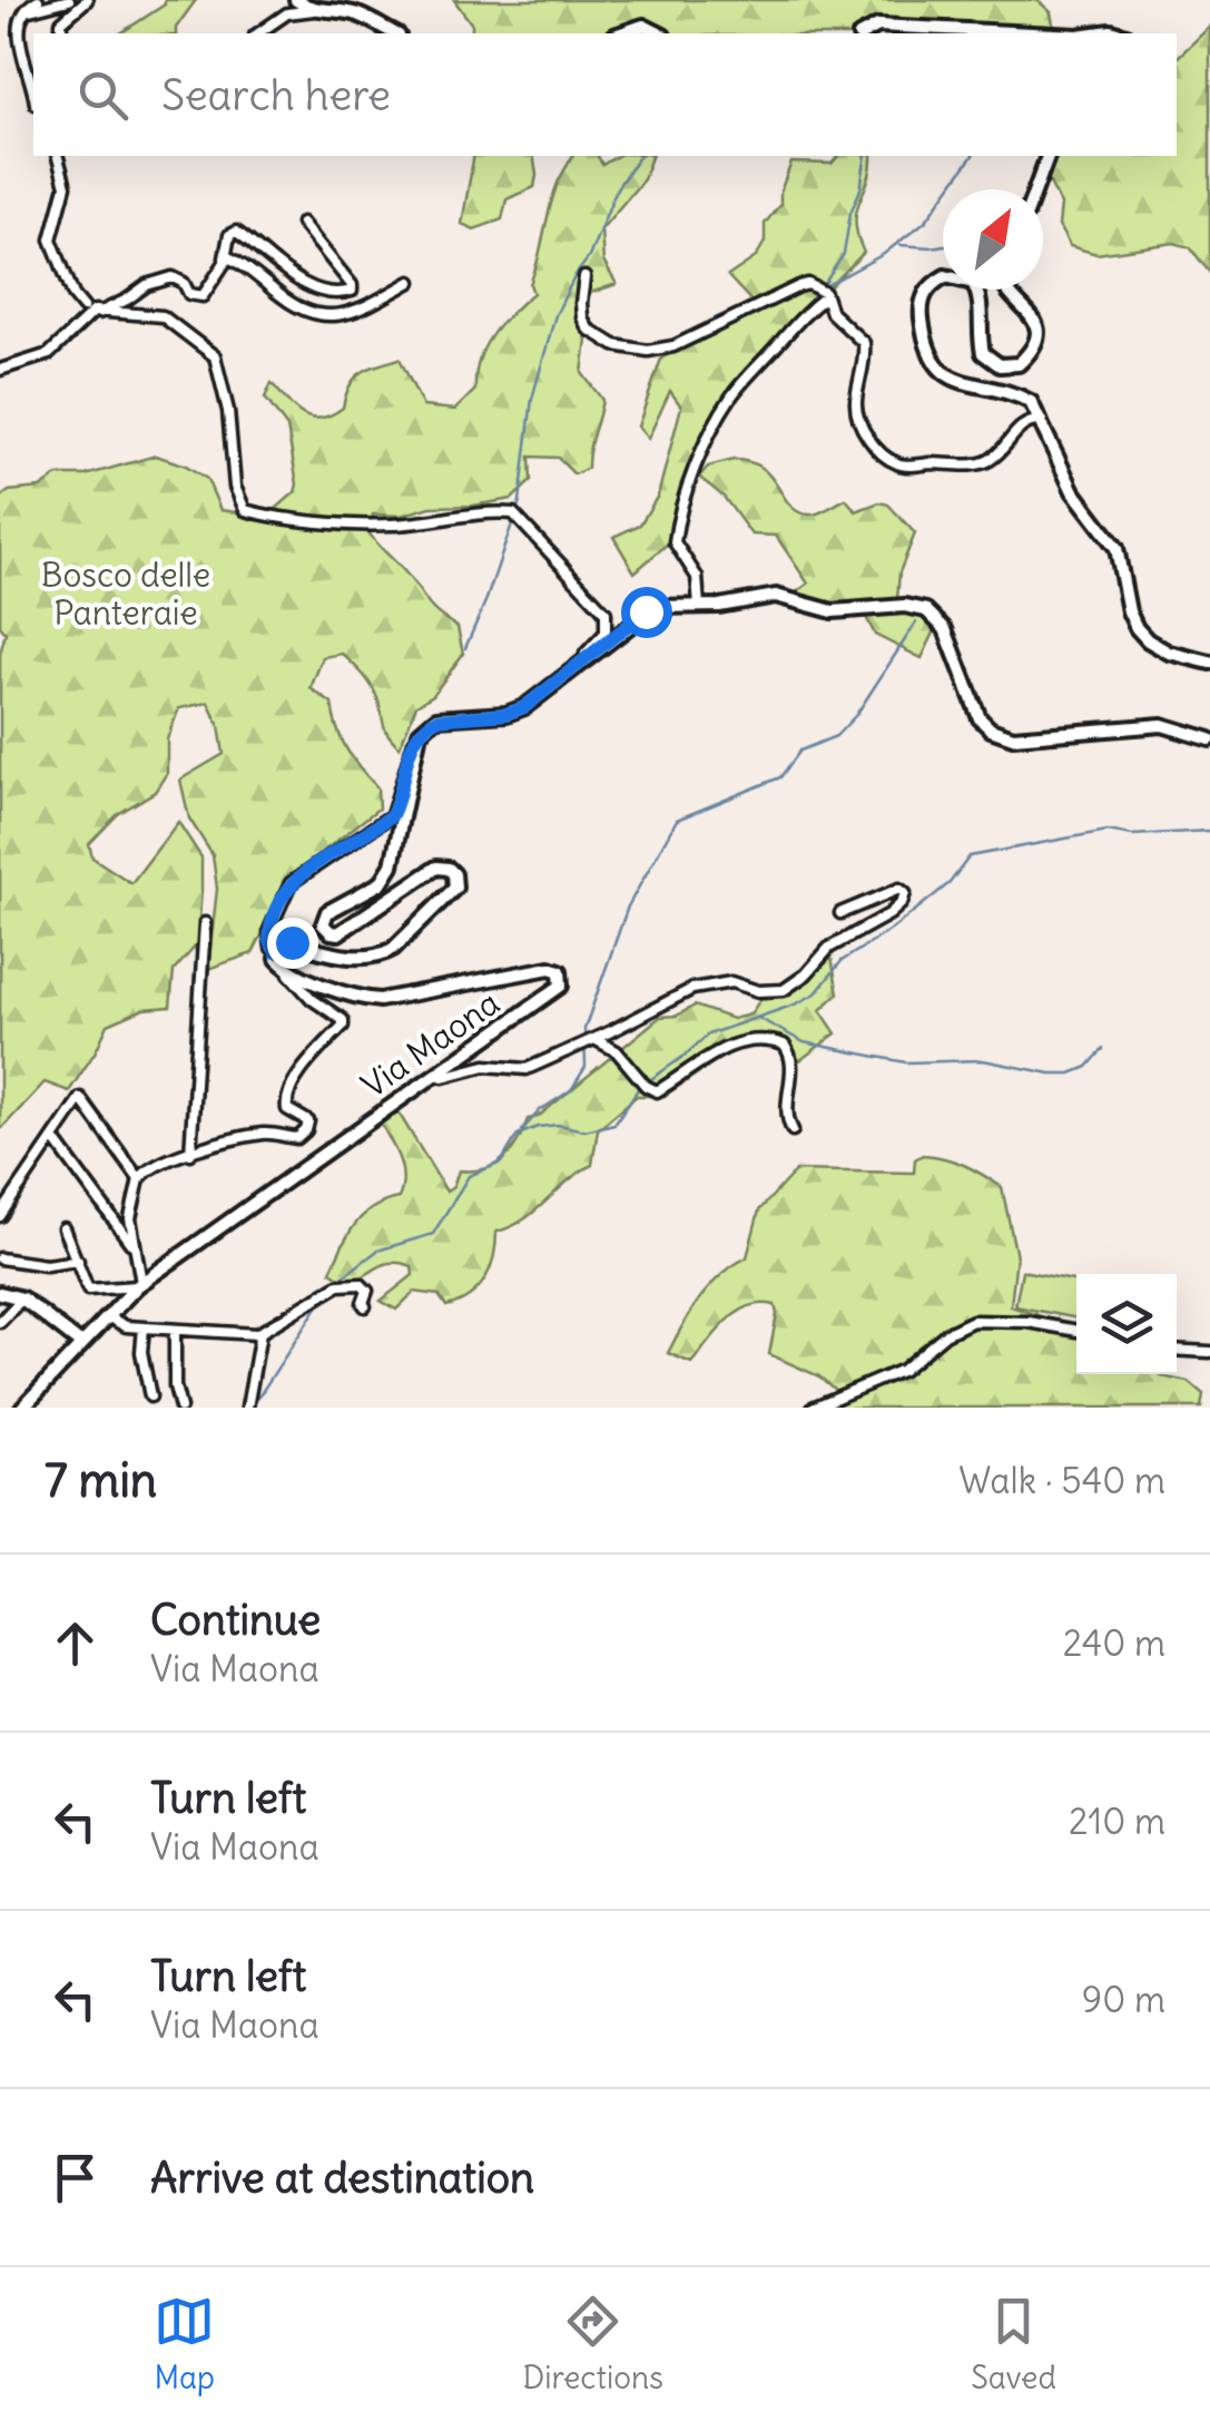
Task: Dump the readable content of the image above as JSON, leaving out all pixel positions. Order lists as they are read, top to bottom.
{
  "streets": {
    "main road": ["Via Maona"]
  },
  "parks": ["Bosco delle Panteraie"],
  "north": "top right",
  "page": {
    "search": "Search here",
    "heading": ["7 min", "Walk · 540 m"],
    "list": [
      ["Continue", "Via Maona", "240 m"],
      ["Turn left", "Via Maona", "210 m"],
      ["Turn left", "Via Maona", "90 m"],
      "Arrive at destination"
    ],
    "nav": ["Map", "Directions", "Saved"]
  }
}
